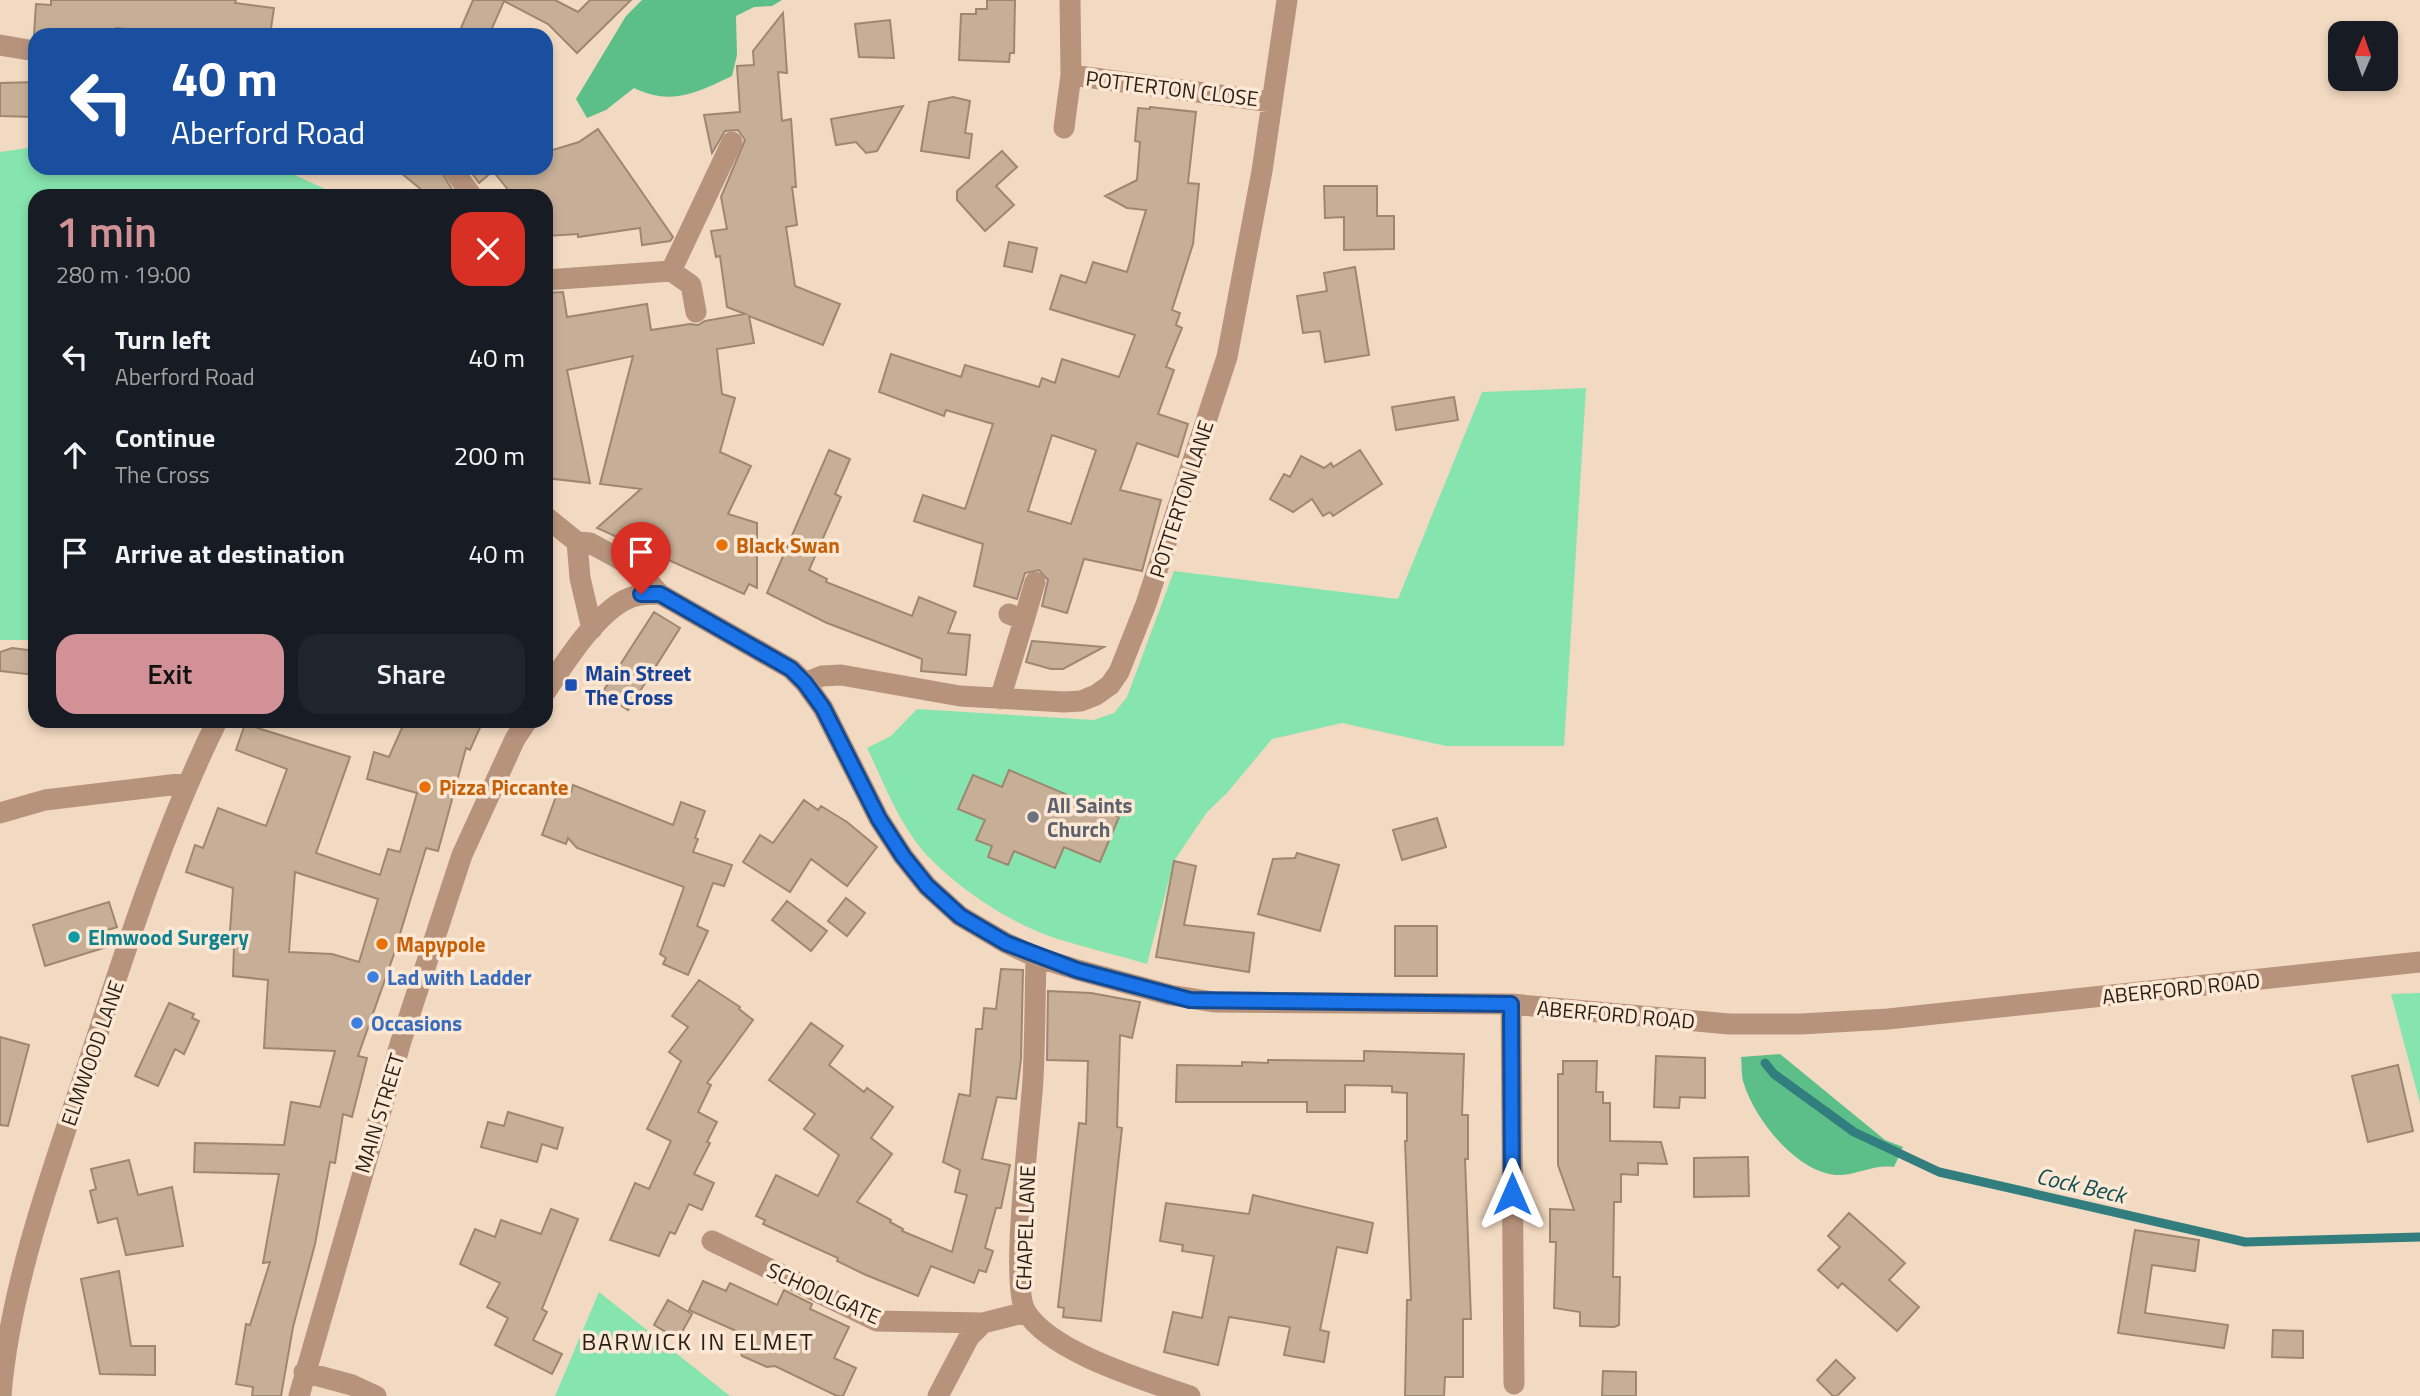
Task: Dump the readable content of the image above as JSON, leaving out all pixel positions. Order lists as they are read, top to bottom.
{
  "streets": {
    "street": [
      "POTTERTON CLOSE",
      "POTTERTON LANE",
      "ABERFORD ROAD",
      "ELMWOOD LANE",
      "MAIN STREET",
      "CHAPEL LANE",
      "SCHOOLGATE"
    ]
  },
  "crossings": [
    ["POTTERTON CLOSE", "POTTERTON LANE"],
    ["POTTERTON LANE", "ABERFORD ROAD"],
    ["ABERFORD ROAD", "CHAPEL LANE"],
    ["CHAPEL LANE", "SCHOOLGATE"]
  ],
  "districts": ["BARWICK IN ELMET"],
  "water": ["Cock Beck"],
  "places": {
    "other": [
      "Black Swan",
      "Pizza Piccante",
      "All Saints Church",
      "Elmwood Surgery",
      "Mapypole",
      "Lad with Ladder",
      "Occasions"
    ],
    "transit": ["Main Street The Cross"]
  },
  "north": "top",
  "page": {
    "turn": ["40 m", "Aberford Road"],
    "heading": ["1 min", "280 m · 19:00"],
    "list": [
      {
        "name": "Turn left",
        "note": "Aberford Road",
        "value": "40 m"
      },
      {
        "name": "Continue",
        "note": "The Cross",
        "value": "200 m"
      },
      {
        "name": "Arrive at destination",
        "value": "40 m"
      }
    ],
    "buttons": ["Exit", "Share"]
  }
}
